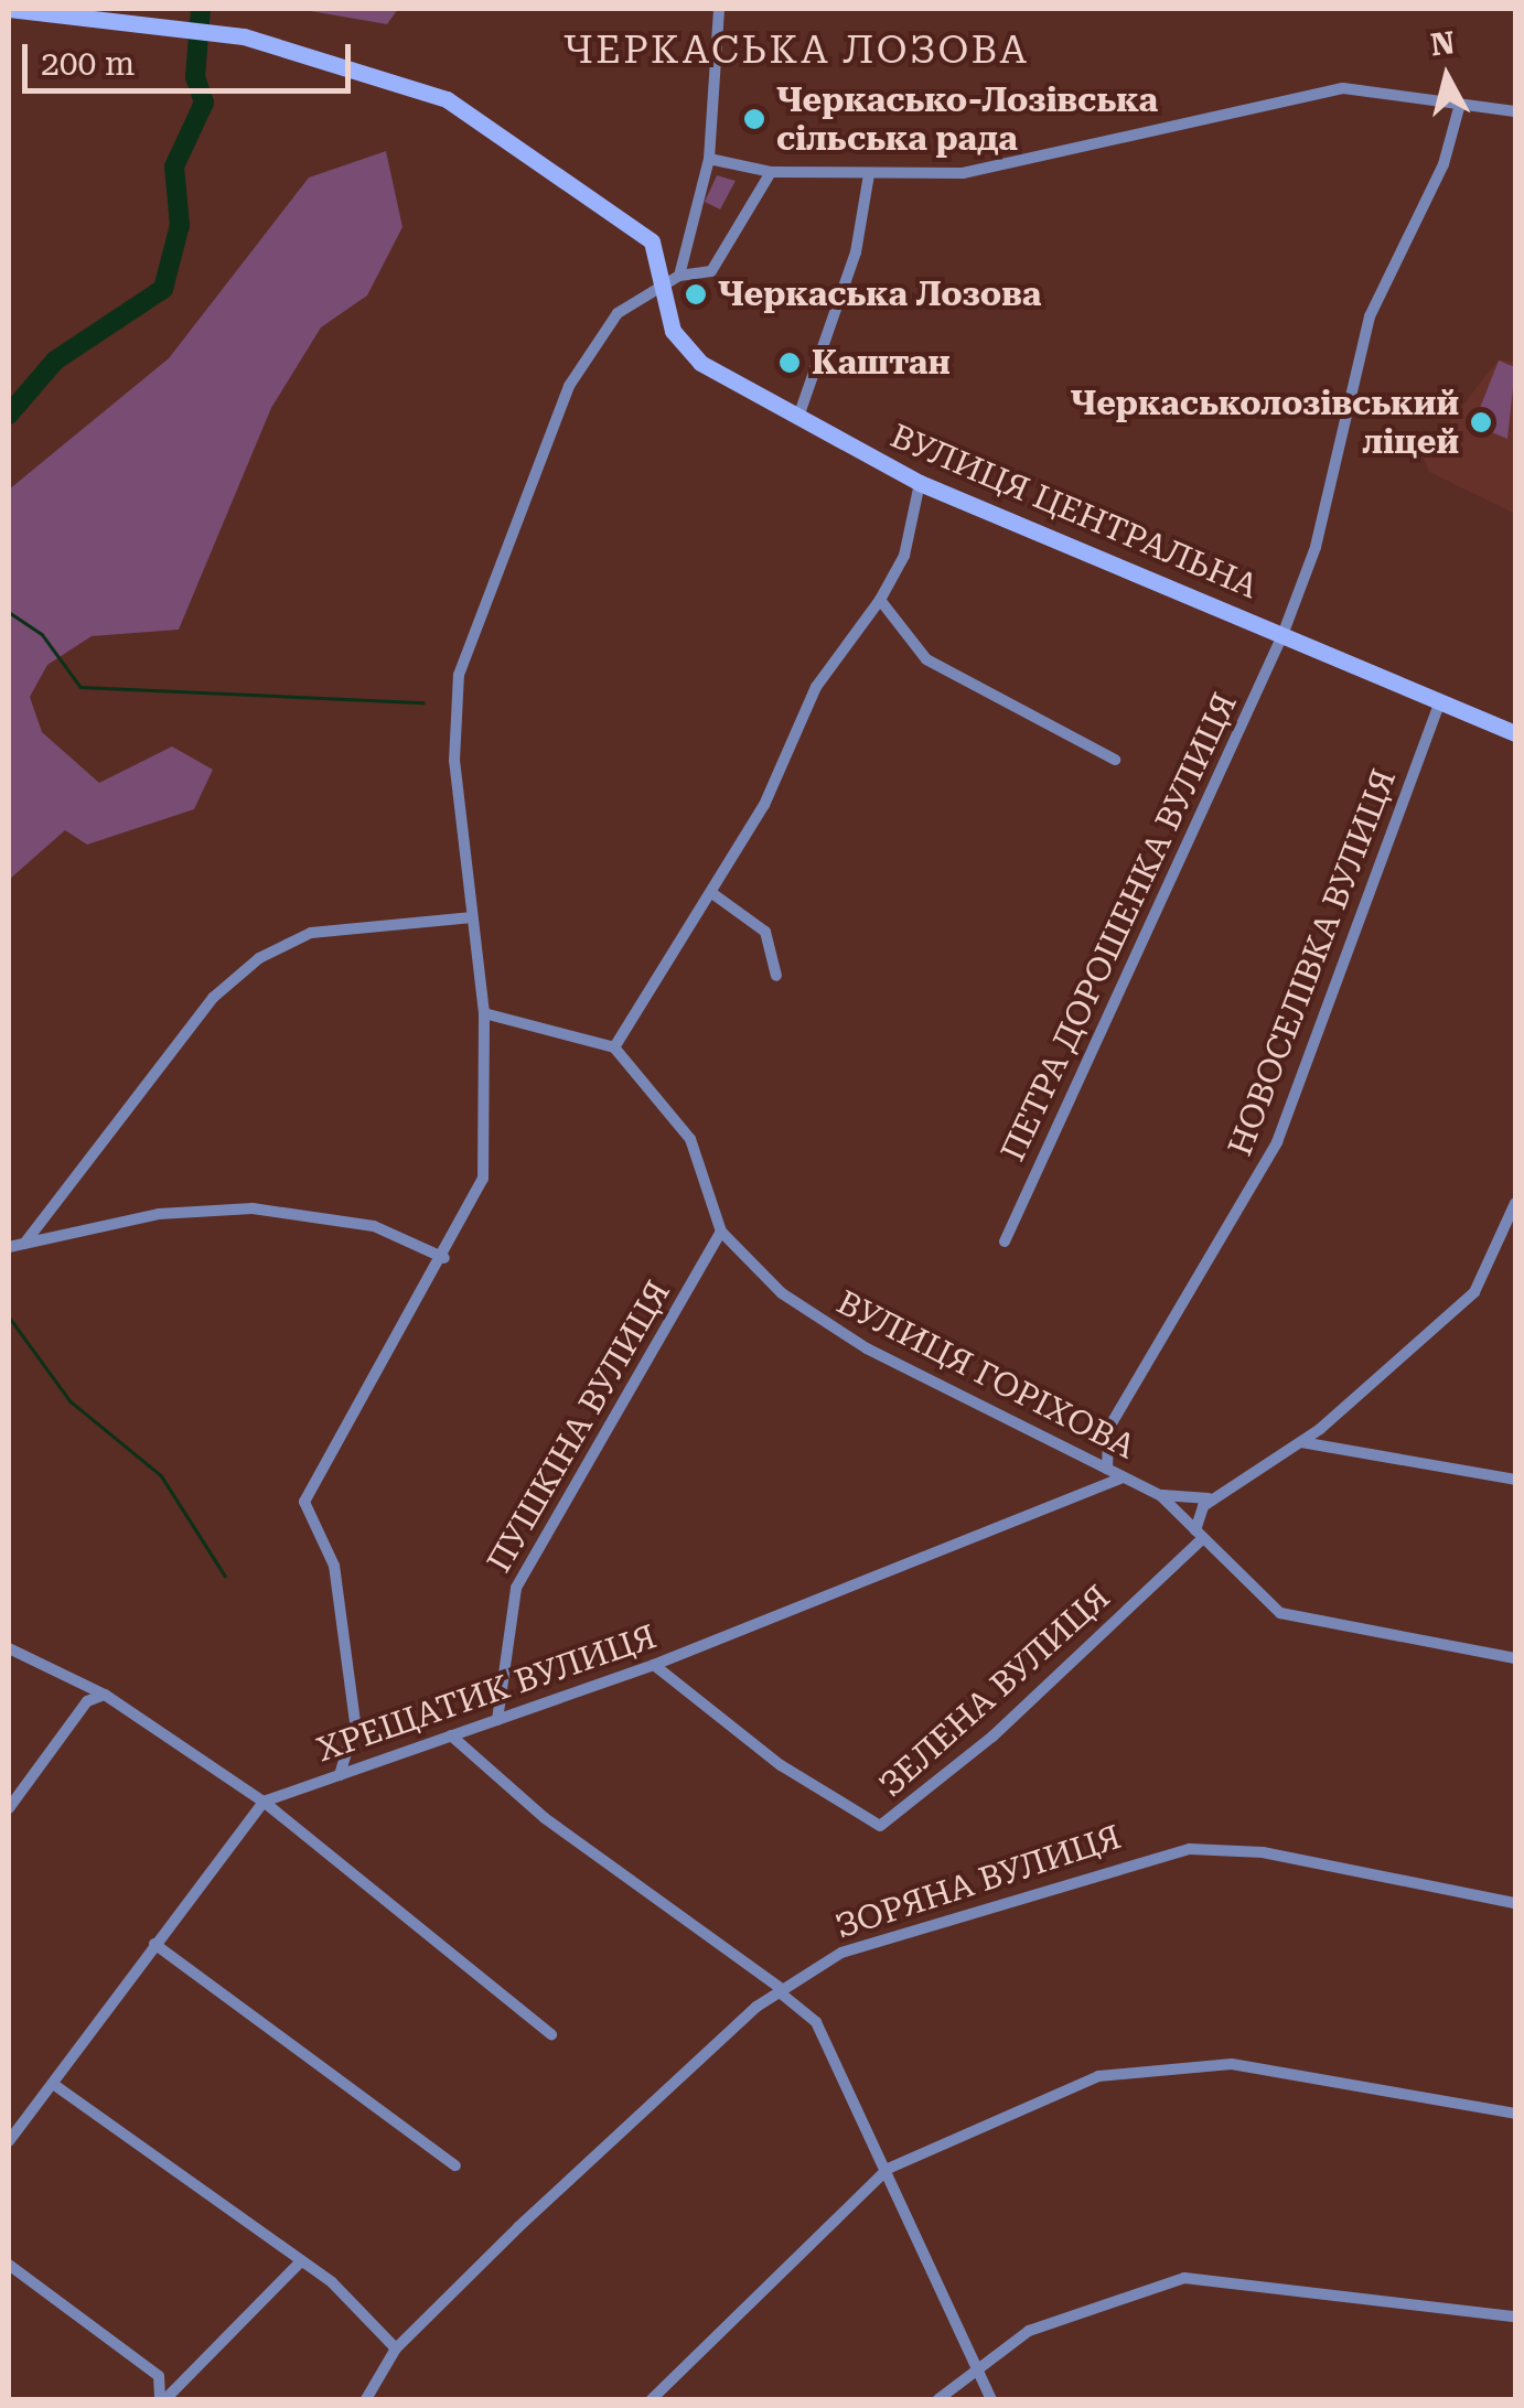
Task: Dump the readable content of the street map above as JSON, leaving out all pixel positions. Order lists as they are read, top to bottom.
{
  "streets": {
    "street": [
      "ВУЛИЦЯ ЦЕНТРАЛЬНА",
      "ПЕТРА ДОРОШЕНКА ВУЛИЦЯ",
      "НОВОСЕЛІВКА ВУЛИЦЯ",
      "ВУЛИЦЯ ГОРІХОВА",
      "ПУШКІНА ВУЛИЦЯ",
      "ЗЕЛЕНА ВУЛИЦЯ",
      "ХРЕЩАТИК ВУЛИЦЯ",
      "ЗОРЯНА ВУЛИЦЯ"
    ]
  },
  "crossings": [
    ["ВУЛИЦЯ ЦЕНТРАЛЬНА", "ПЕТРА ДОРОШЕНКА ВУЛИЦЯ"],
    ["ВУЛИЦЯ ЦЕНТРАЛЬНА", "НОВОСЕЛІВКА ВУЛИЦЯ"],
    ["НОВОСЕЛІВКА ВУЛИЦЯ", "ВУЛИЦЯ ГОРІХОВА"],
    ["ВУЛИЦЯ ГОРІХОВА", "ПУШКІНА ВУЛИЦЯ"],
    ["ВУЛИЦЯ ГОРІХОВА", "ЗЕЛЕНА ВУЛИЦЯ"],
    ["ВУЛИЦЯ ГОРІХОВА", "ХРЕЩАТИК ВУЛИЦЯ"],
    ["ПУШКІНА ВУЛИЦЯ", "ХРЕЩАТИК ВУЛИЦЯ"],
    ["ЗЕЛЕНА ВУЛИЦЯ", "ХРЕЩАТИК ВУЛИЦЯ"]
  ],
  "districts": ["ЧЕРКАСЬКА ЛОЗОВА"],
  "places": [
    "Черкасько-Лозівська сільська рада",
    "Черкаська Лозова",
    "Каштан",
    "Черкаськолозівський ліцей"
  ],
  "scale_bar": "200 m",
  "north": "top"
}
